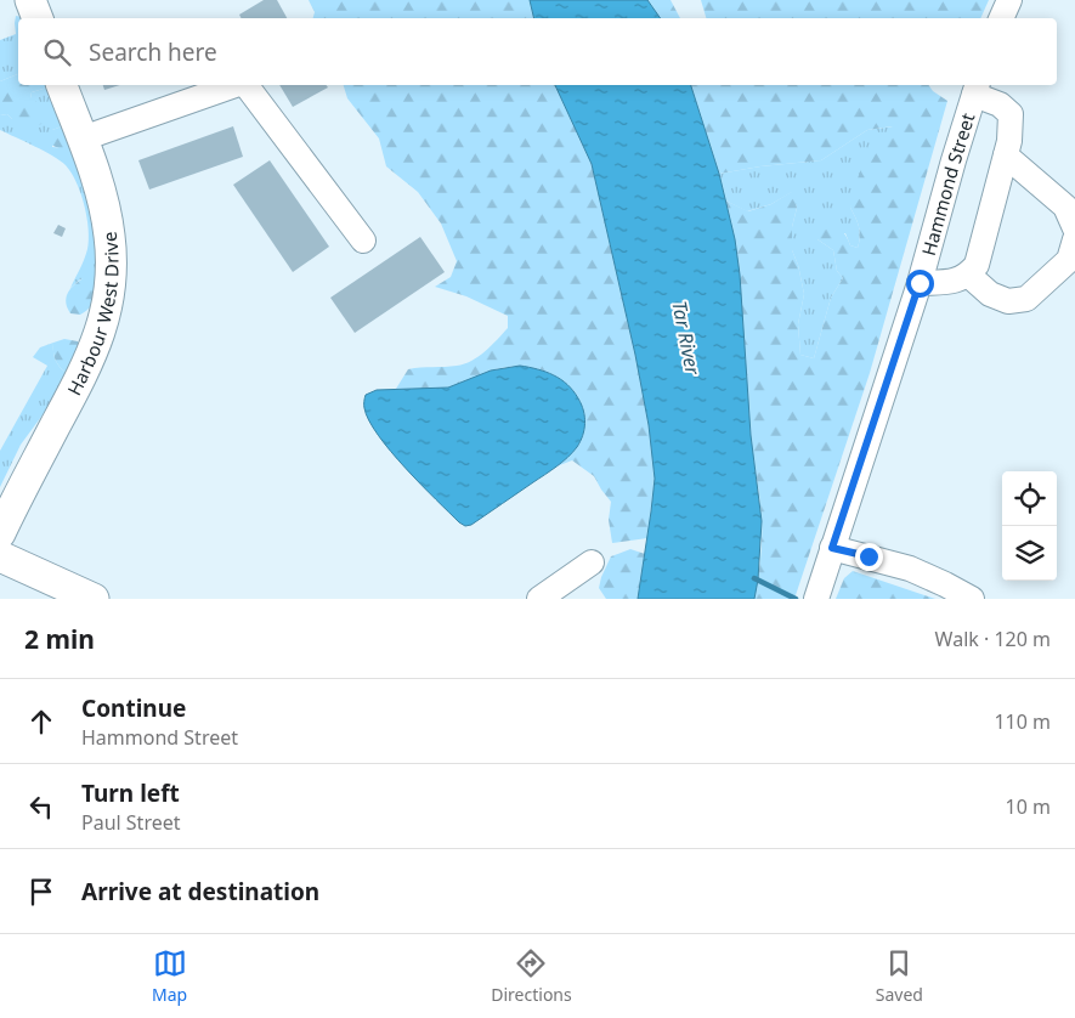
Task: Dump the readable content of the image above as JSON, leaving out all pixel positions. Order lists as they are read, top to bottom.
{
  "streets": {
    "main road": ["Harbour West Drive"],
    "street": ["Hammond Street"]
  },
  "water": ["Tar River"],
  "page": {
    "search": "Search here",
    "heading": ["2 min", "Walk · 120 m"],
    "list": [
      ["Continue", "Hammond Street", "110 m"],
      ["Turn left", "Paul Street", "10 m"],
      "Arrive at destination"
    ],
    "nav": ["Map", "Directions", "Saved"]
  }
}
